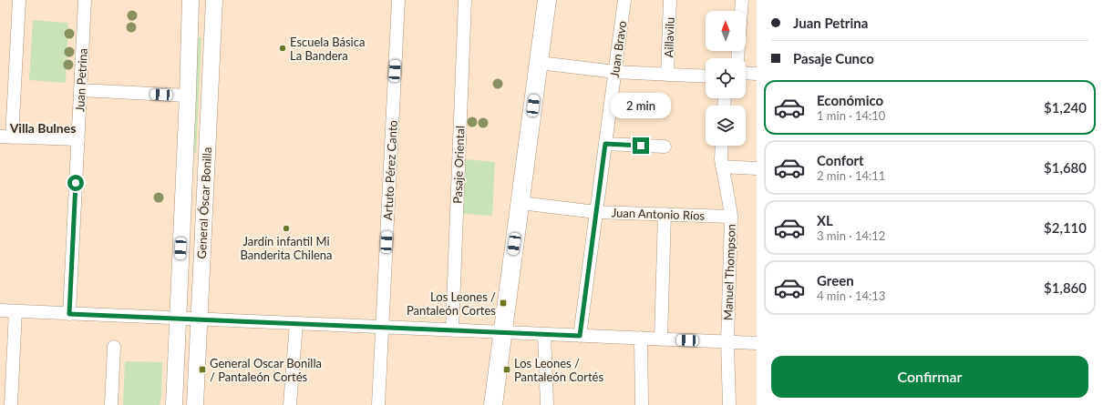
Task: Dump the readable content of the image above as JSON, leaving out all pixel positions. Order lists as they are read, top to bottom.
{
  "streets": {
    "street": [
      "Aillavilu",
      "Juan Bravo",
      "Juan Petrina",
      "Pasaje Oriental",
      "Artuto Pérez Canto",
      "General Óscar Bonilla",
      "Juan Antonio Ríos",
      "Manuel Thompson"
    ]
  },
  "crossings": [
    ["Juan Bravo", "Juan Antonio Ríos"],
    ["Juan Antonio Ríos", "Manuel Thompson"]
  ],
  "districts": ["Villa Bulnes"],
  "places": {
    "other": ["Escuela Básica La Bandera", "Jardín infantil Mi Banderita Chilena"],
    "transit": ["Los Leones / Pantaleón Cortes", "General Oscar Bonilla / Pantaleón Cortés", "Los Leones / Pantaleón Cortés"]
  },
  "north": "top",
  "page": {
    "banner": ["Juan Petrina", "Pasaje Cunco"],
    "list": [
      {
        "name": "Económico",
        "note": "1 min · 14:10",
        "value": "$1,240"
      },
      {
        "name": "Confort",
        "note": "2 min · 14:11",
        "value": "$1,680"
      },
      {
        "name": "XL",
        "note": "3 min · 14:12",
        "value": "$2,110"
      },
      {
        "name": "Green",
        "note": "4 min · 14:13",
        "value": "$1,860"
      }
    ],
    "bubble": "2 min",
    "buttons": "Confirmar"
  }
}
